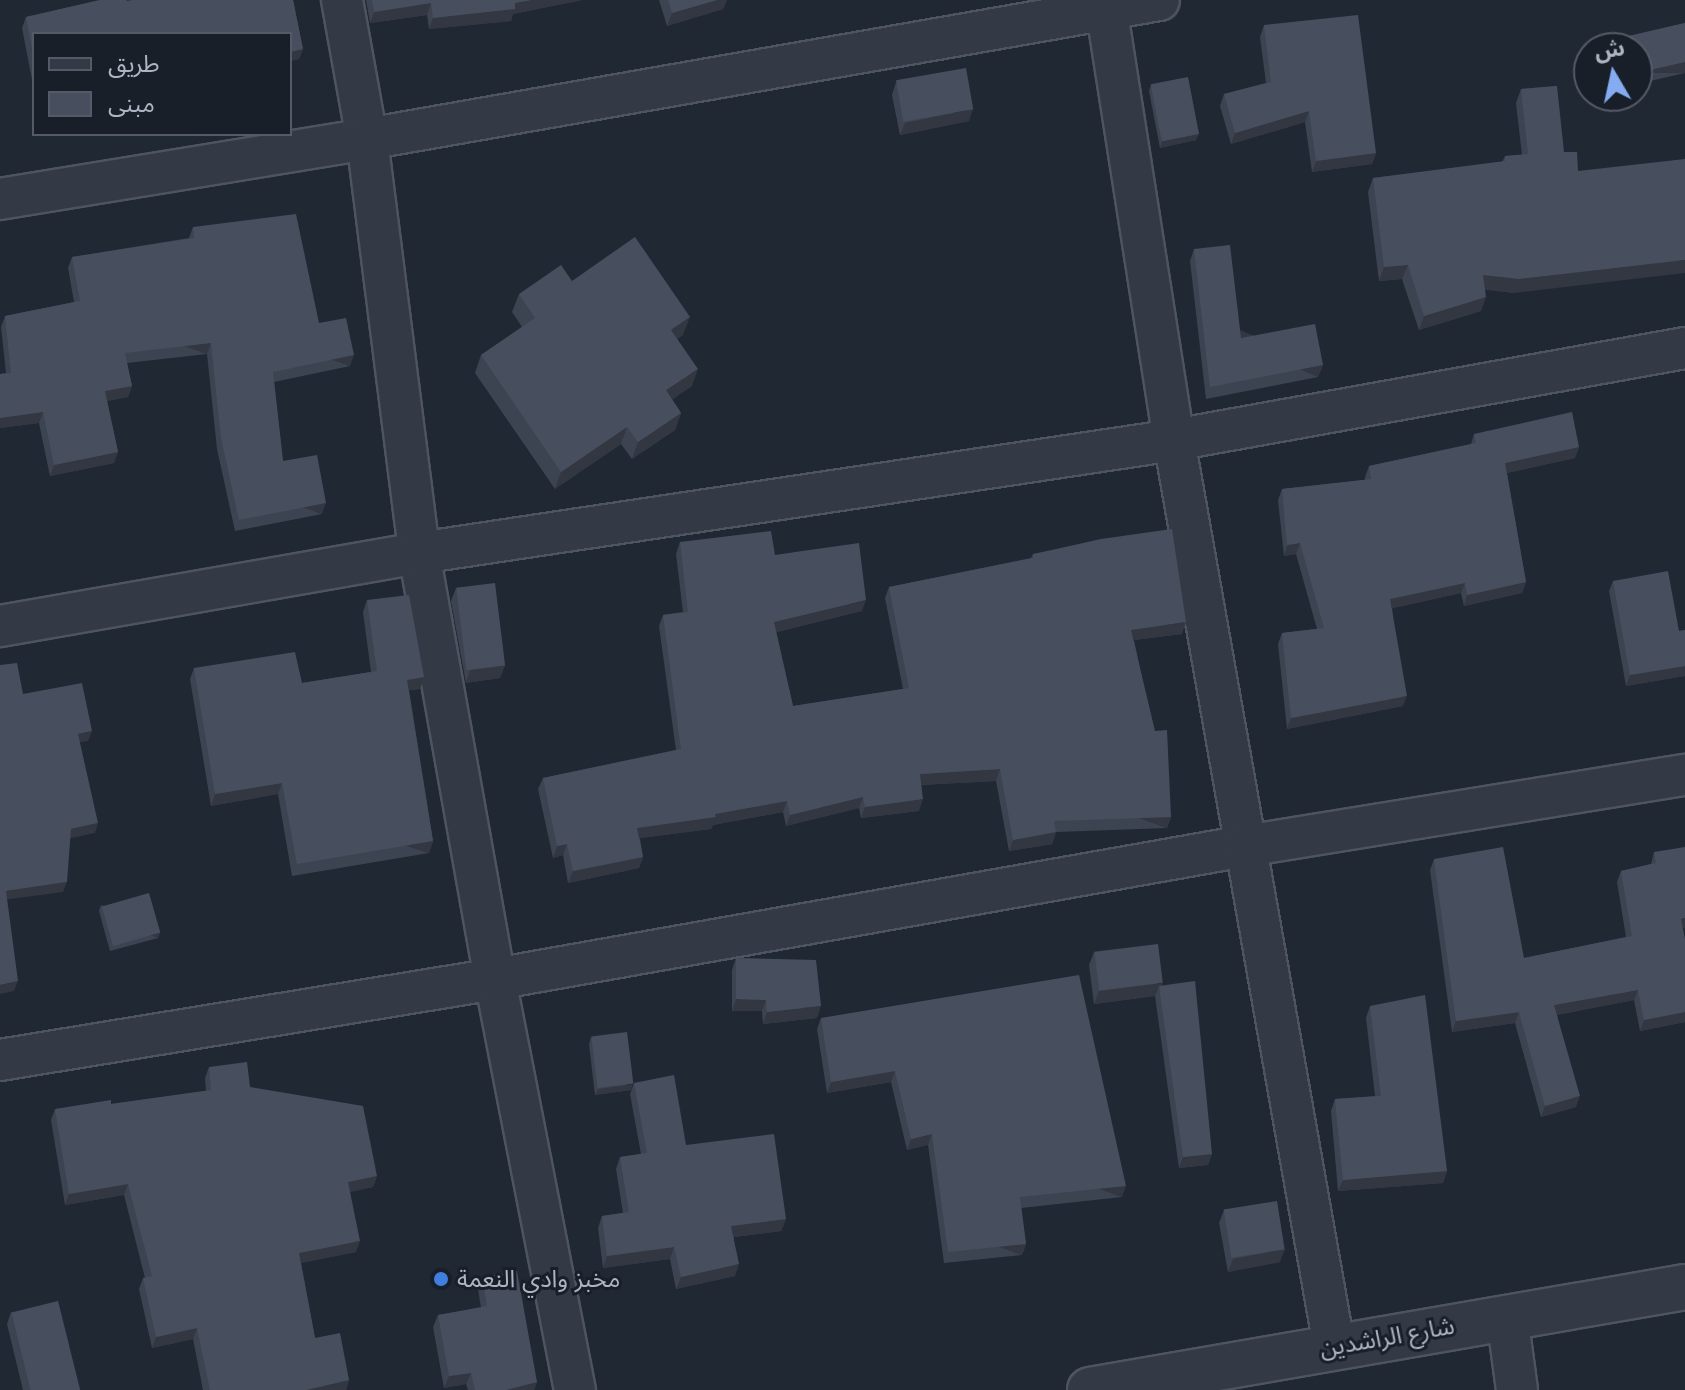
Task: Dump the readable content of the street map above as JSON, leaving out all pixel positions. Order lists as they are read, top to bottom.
{
  "streets": {
    "street": ["شارع الراشدين"]
  },
  "places": ["مخبز وادي النعمة"],
  "legend": ["طريق", "مبنى"],
  "north": "top"
}
